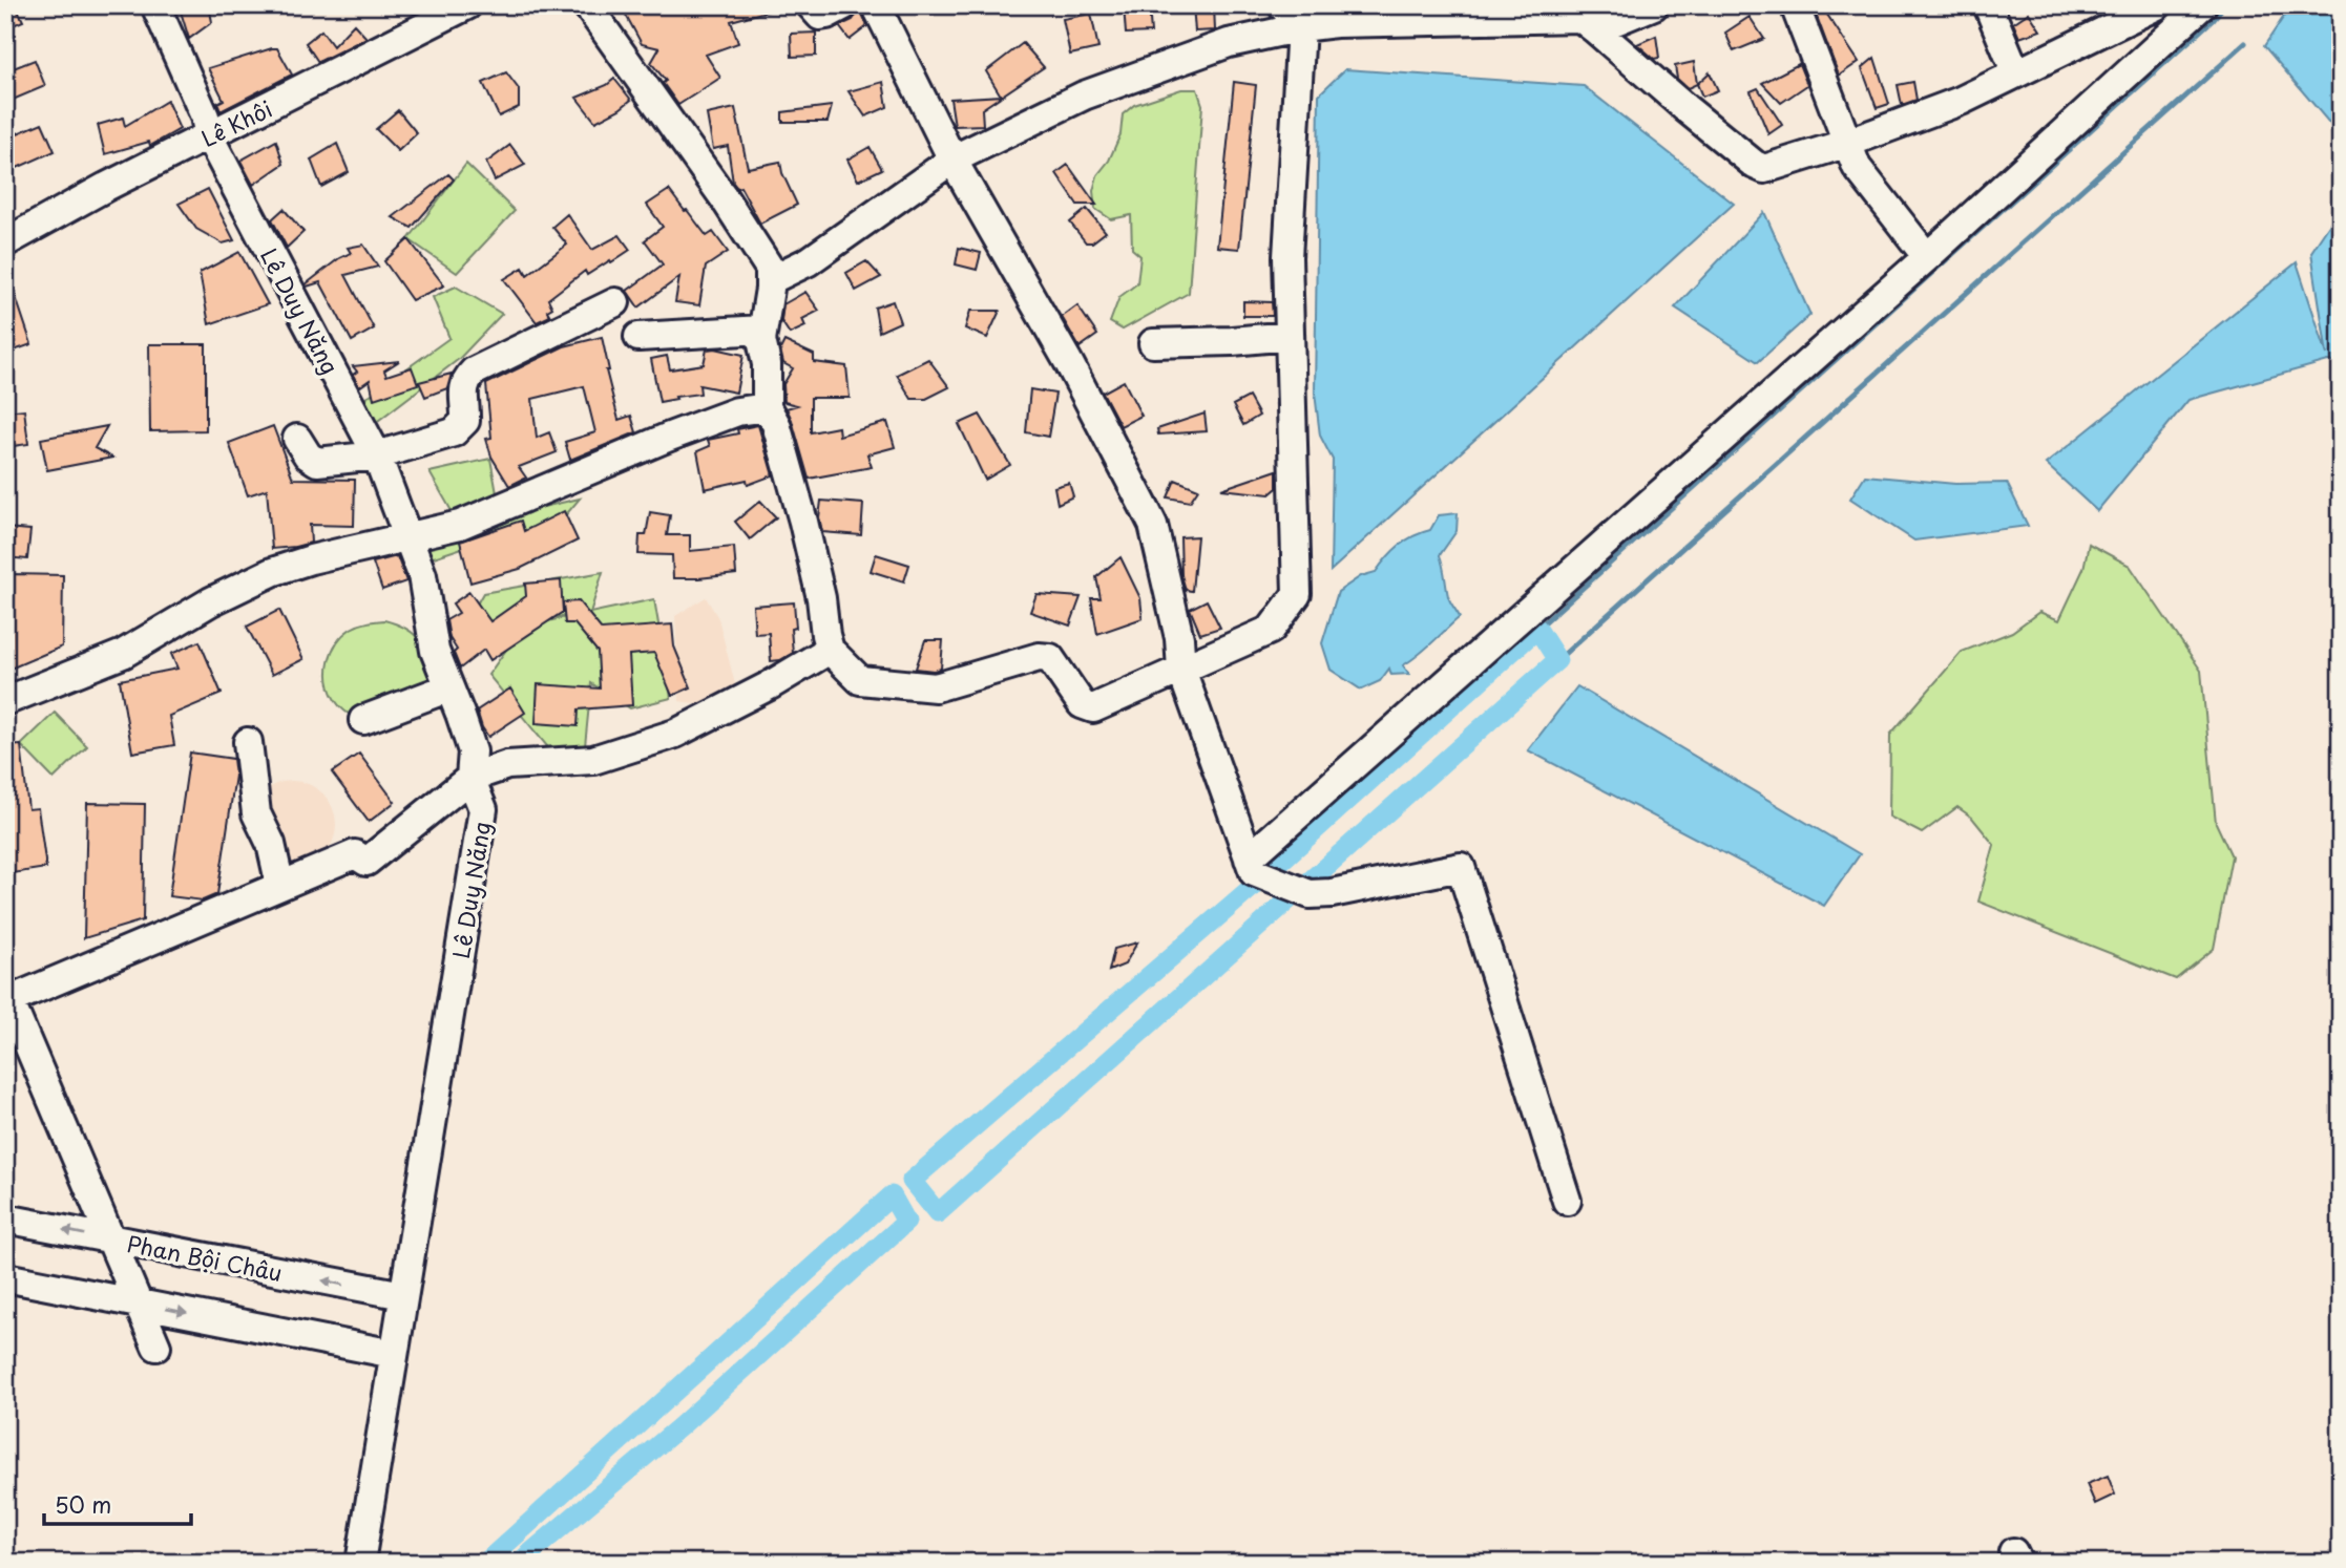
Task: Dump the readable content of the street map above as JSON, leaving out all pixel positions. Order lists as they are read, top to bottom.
{
  "streets": {
    "street": ["Lê Khôi", "Lê Duy Năng", "Phan Bội Châu"]
  },
  "crossings": [
    ["Lê Khôi", "Lê Duy Năng"],
    ["Lê Duy Năng", "Phan Bội Châu"]
  ],
  "scale_bar": "50 m"
}
